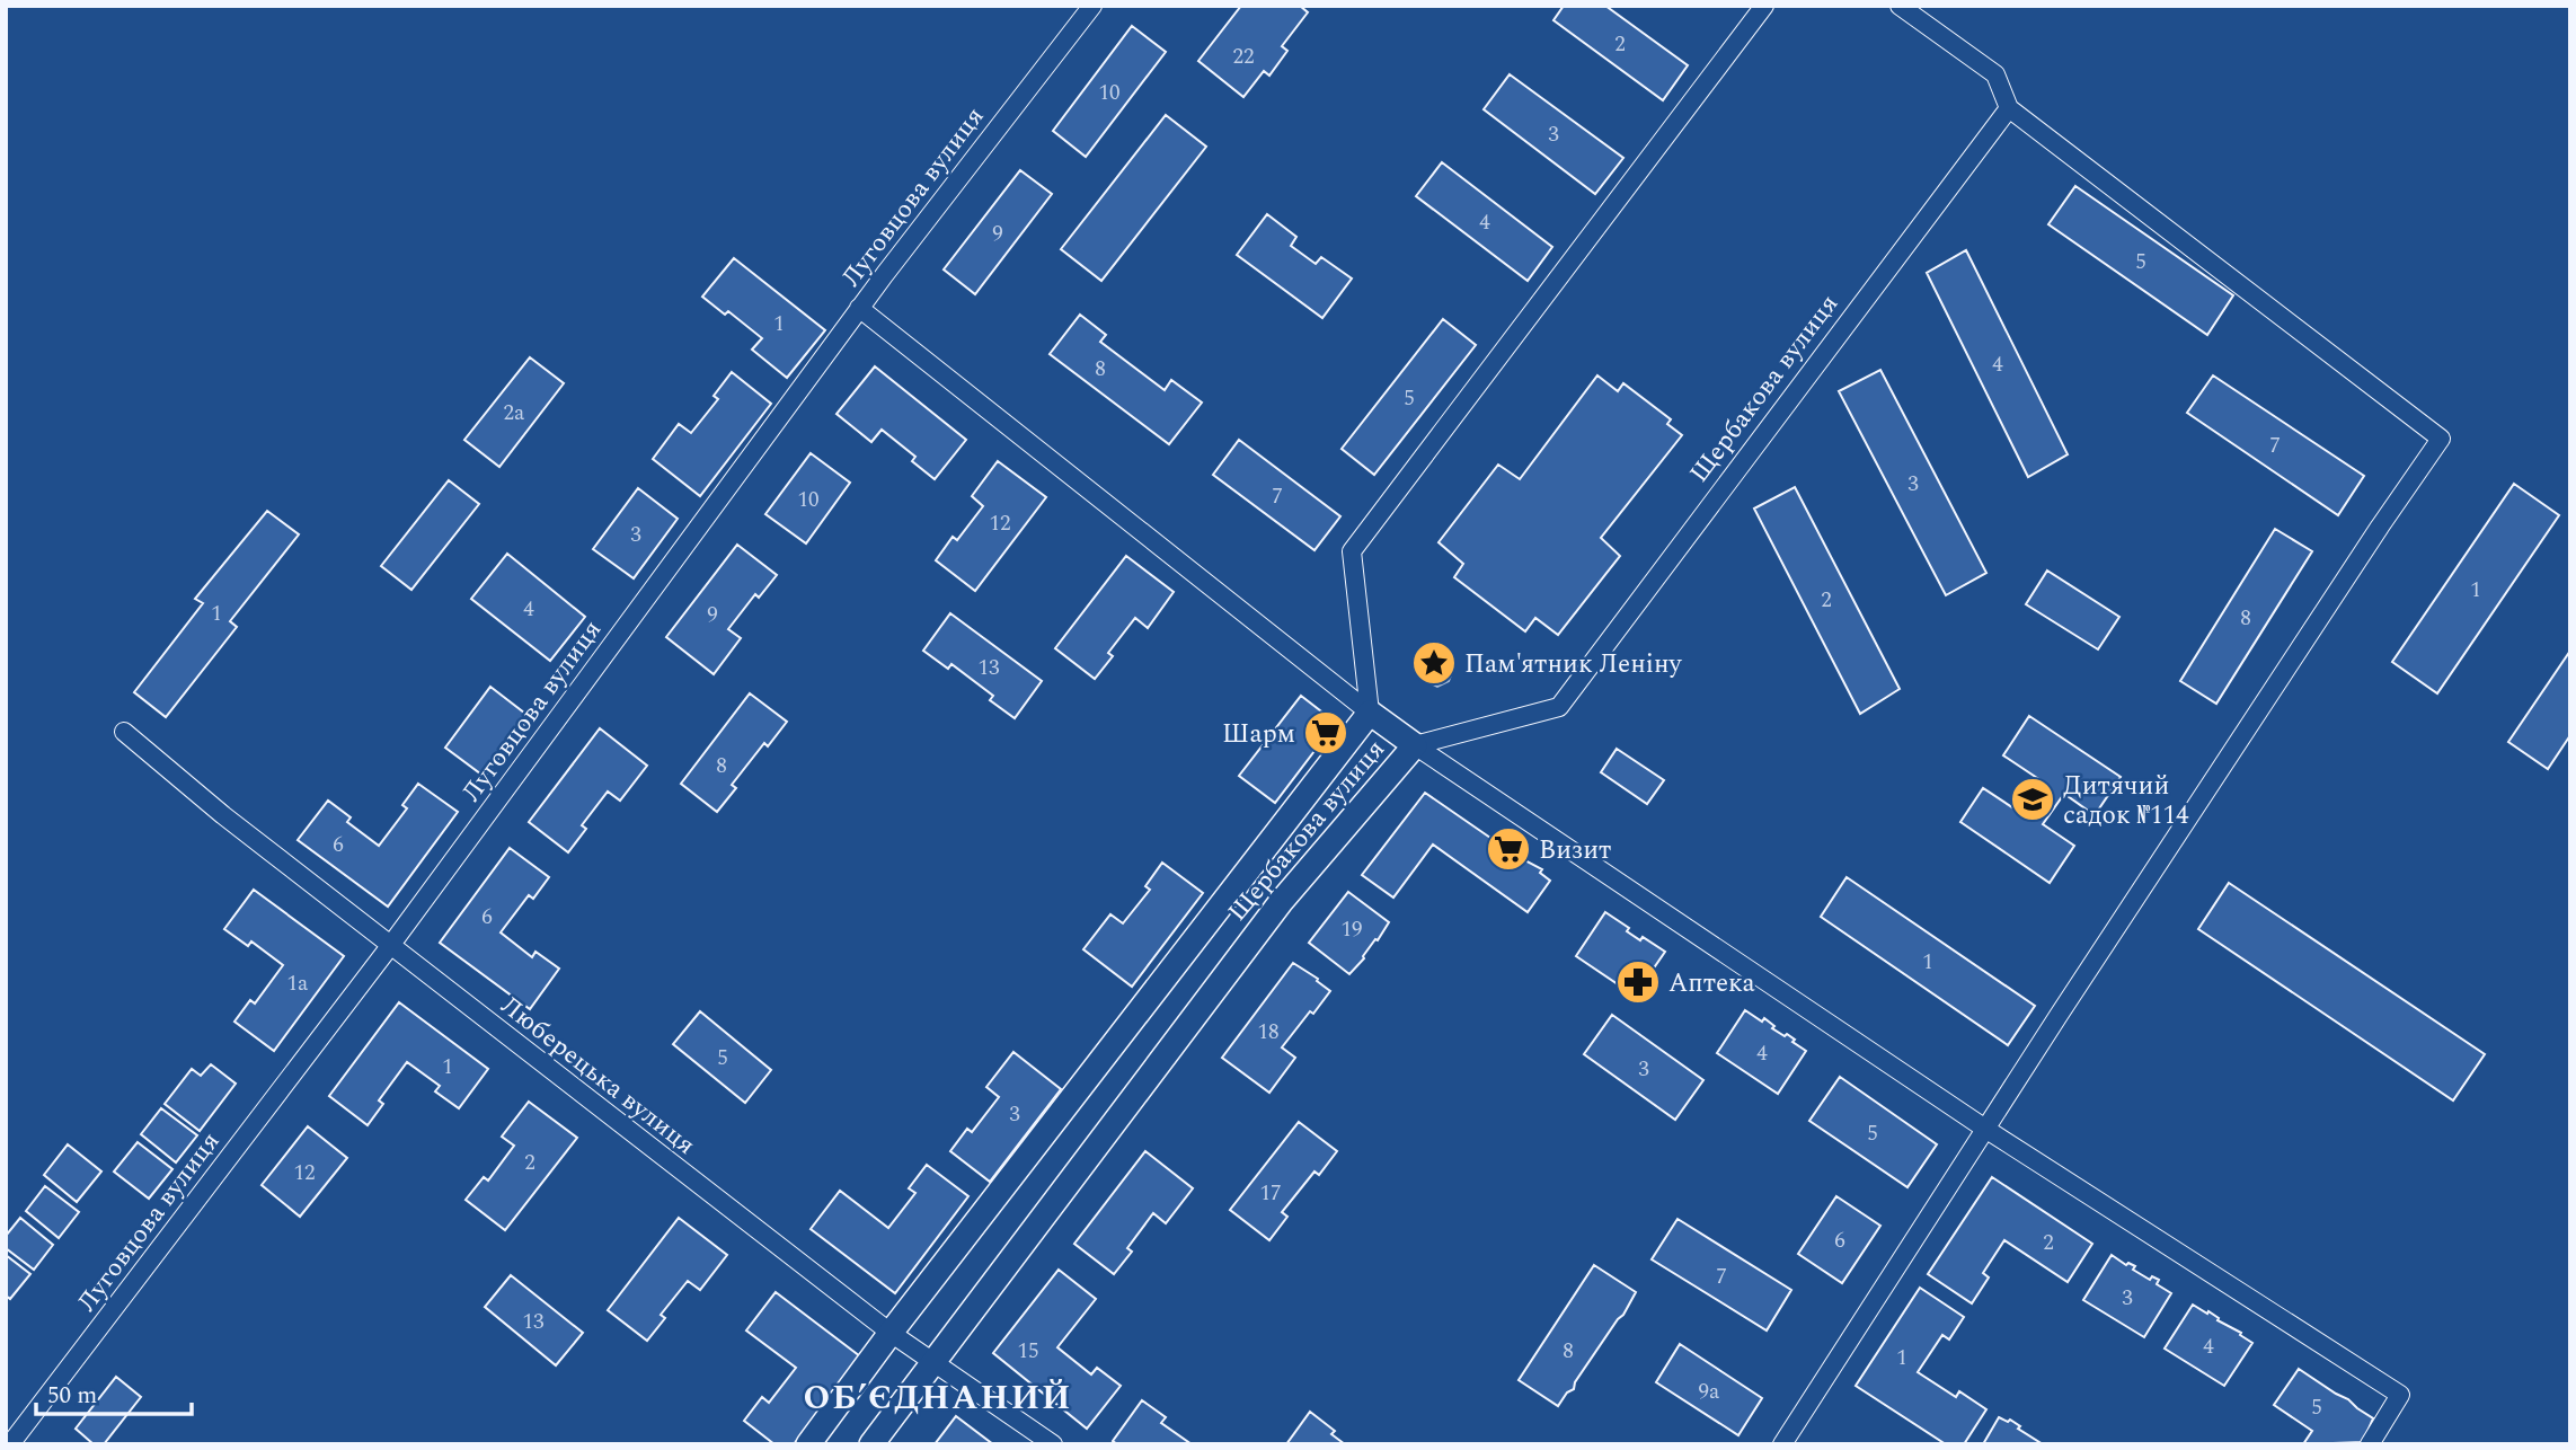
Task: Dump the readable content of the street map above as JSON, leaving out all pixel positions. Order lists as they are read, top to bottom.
{
  "streets": {
    "street": ["Луговцова вулиця", "Щербакова вулиця", "Люберецька вулиця"]
  },
  "crossings": [
    ["Луговцова вулиця", "Люберецька вулиця"],
    ["Щербакова вулиця", "Люберецька вулиця"]
  ],
  "districts": ["ОБ’ЄДНАНИЙ"],
  "places": {
    "place": ["Пам'ятник Леніну"],
    "supermarket": ["Шарм", "Визит"],
    "school or university": ["Дитячий садок №114"],
    "pharmacy": ["Аптека"]
  },
  "house_numbers": [
    "2",
    "22",
    "10",
    "3",
    "4",
    "9",
    "5",
    "1",
    "4",
    "8",
    "5",
    "2а",
    "7",
    "3",
    "7",
    "10",
    "12",
    "3",
    "1",
    "2",
    "4",
    "1",
    "9",
    "8",
    "13",
    "8",
    "6",
    "6",
    "19",
    "1",
    "1а",
    "18",
    "4",
    "5",
    "1",
    "3",
    "3",
    "5",
    "2",
    "12",
    "17",
    "6",
    "2",
    "7",
    "3",
    "13",
    "4",
    "15",
    "8",
    "1",
    "9а",
    "5"
  ],
  "scale_bar": "50 m"
}
